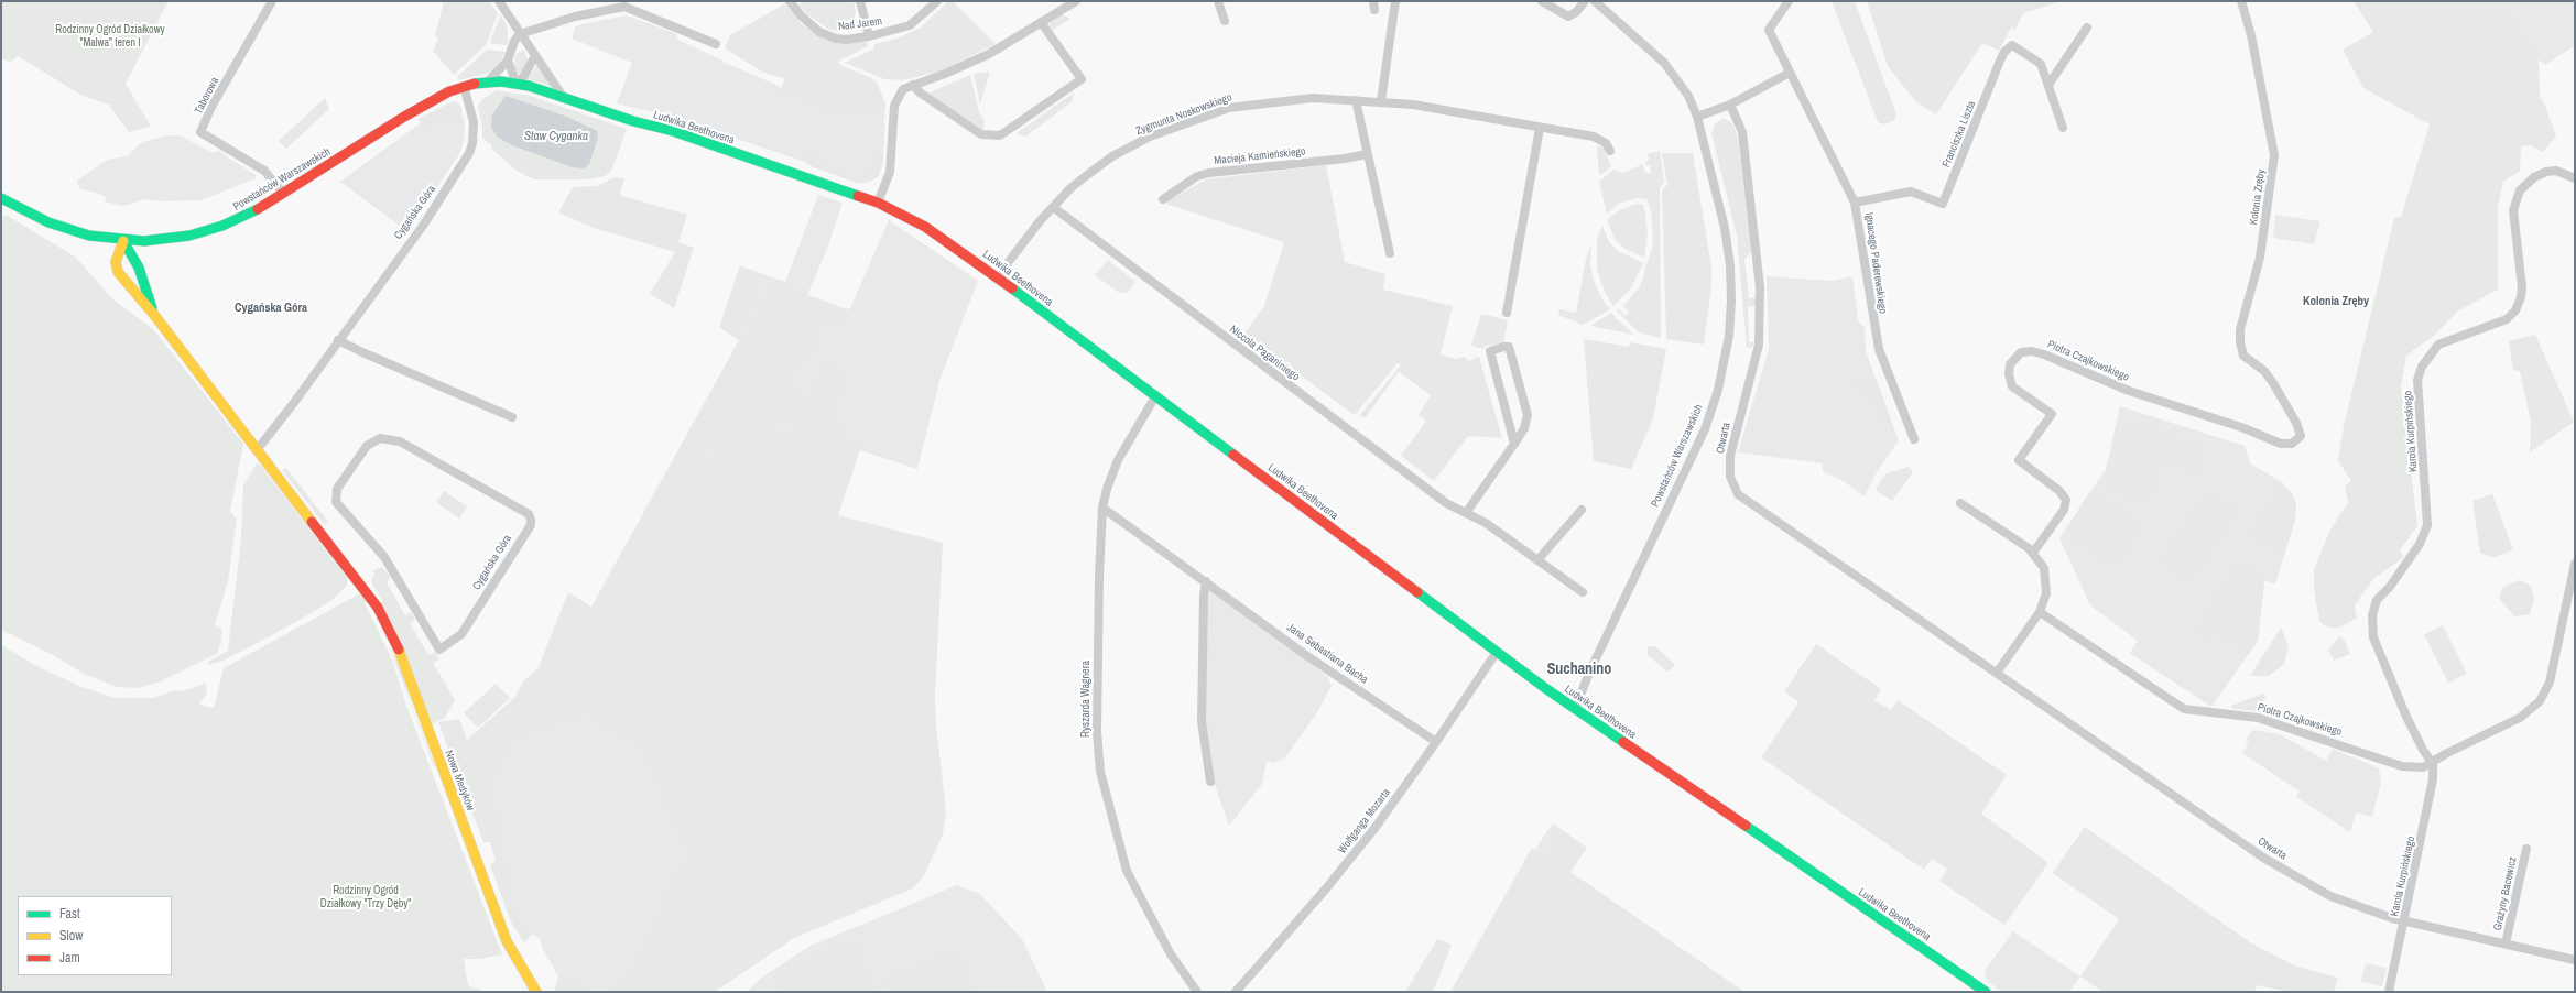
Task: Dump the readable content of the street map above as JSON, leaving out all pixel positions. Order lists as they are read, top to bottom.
{
  "streets": {
    "street": [
      "Nad Jarem",
      "Taborowa",
      "Zygmunta Noskowskiego",
      "Ludwika Beethovena",
      "Franciszka Liszta",
      "Macieja Kamieńskiego",
      "Powstańców Warszawskich",
      "Kolonia Zręby",
      "Cygańska Góra",
      "Ignacego Paderewskiego",
      "Niccola Paganiniego",
      "Piotra Czajkowskiego",
      "Karola Kurpińskiego",
      "Otwarta",
      "Jana Sebastiana Bacha",
      "Ryszarda Wagnera",
      "Nowa Medyków",
      "Wolfganga Mozarta",
      "Grażyny Bacewicz"
    ]
  },
  "crossings": [
    ["Taborowa", "Powstańców Warszawskich"],
    ["Zygmunta Noskowskiego", "Ludwika Beethovena"],
    ["Zygmunta Noskowskiego", "Niccola Paganiniego"],
    ["Ludwika Beethovena", "Powstańców Warszawskich"],
    ["Ludwika Beethovena", "Ryszarda Wagnera"],
    ["Ludwika Beethovena", "Wolfganga Mozarta"],
    ["Franciszka Liszta", "Ignacego Paderewskiego"],
    ["Powstańców Warszawskich", "Cygańska Góra"],
    ["Kolonia Zręby", "Piotra Czajkowskiego"],
    ["Cygańska Góra", "Nowa Medyków"],
    ["Piotra Czajkowskiego", "Karola Kurpińskiego"],
    ["Karola Kurpińskiego", "Otwarta"],
    ["Otwarta", "Grażyny Bacewicz"],
    ["Jana Sebastiana Bacha", "Ryszarda Wagnera"],
    ["Jana Sebastiana Bacha", "Wolfganga Mozarta"]
  ],
  "districts": ["Kolonia Zręby", "Cygańska Góra", "Suchanino"],
  "water": ["Staw Cyganka"],
  "parks": ["Rodzinny Ogród Działkowy \"Malwa\" teren I", "Rodzinny Ogród Działkowy \"Trzy Dęby\""],
  "legend": ["Fast", "Slow", "Jam"]
}
